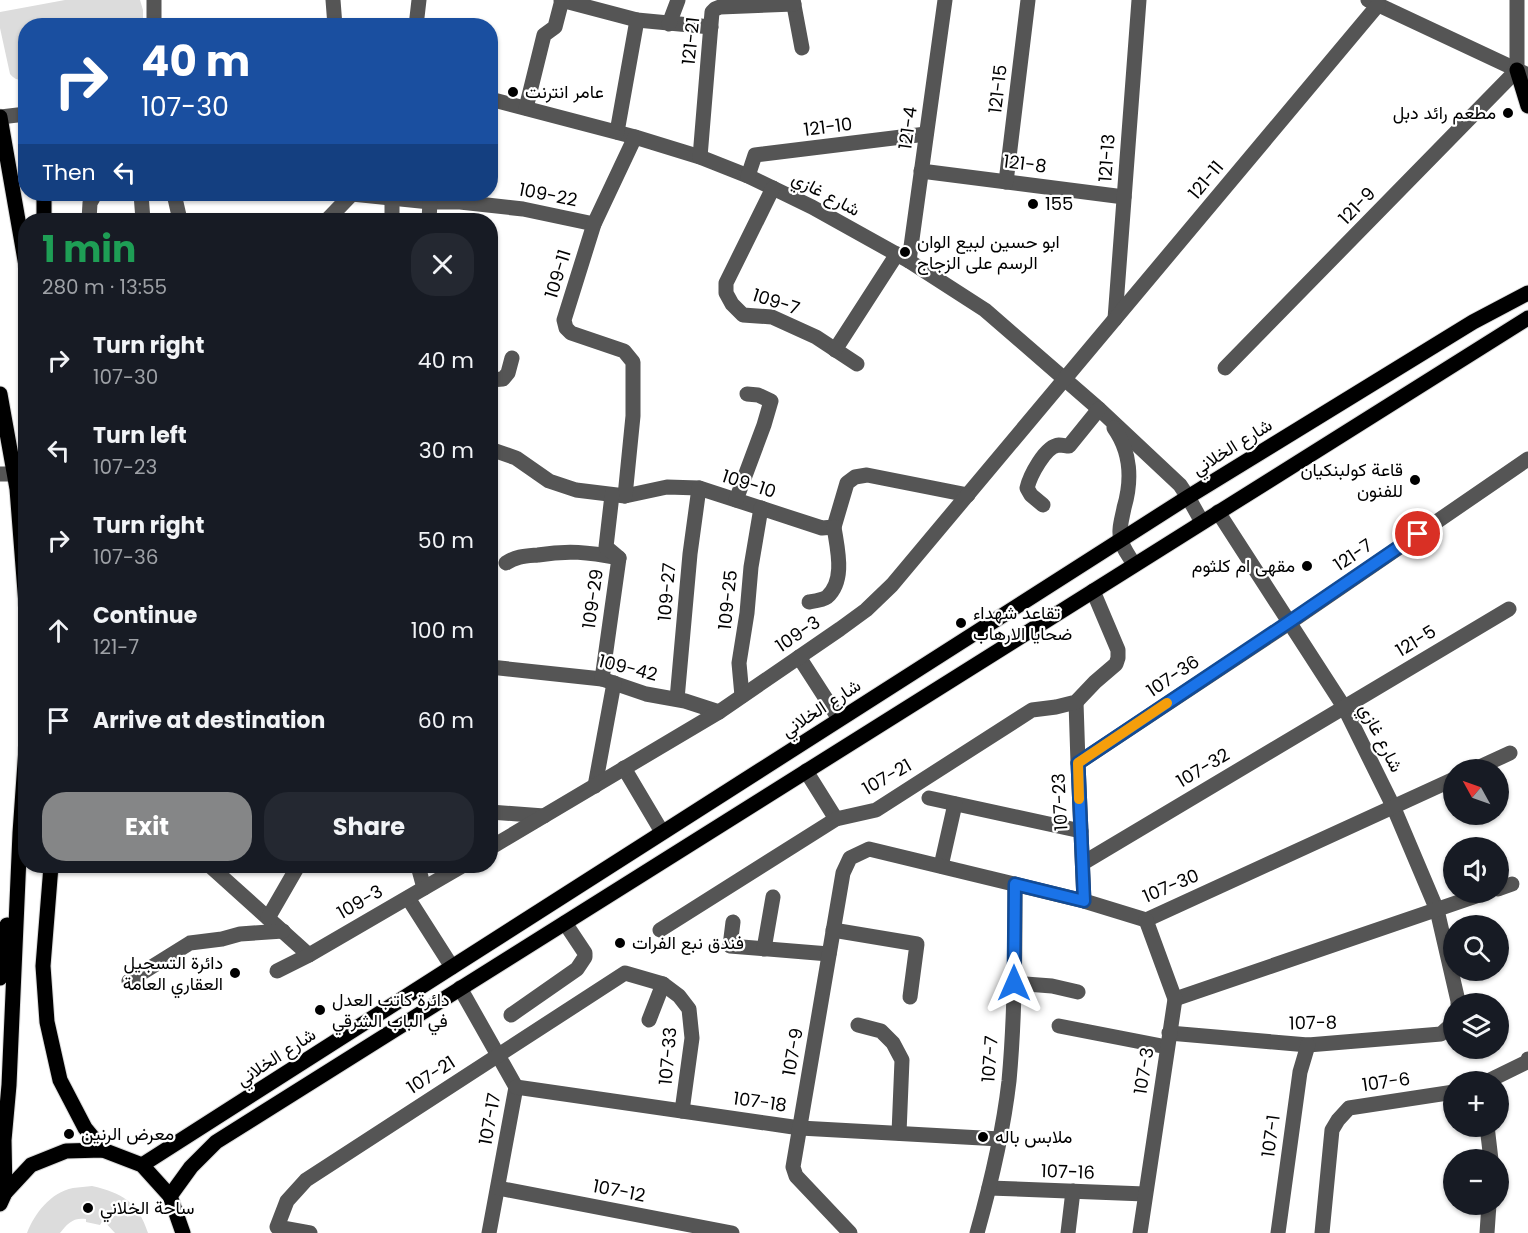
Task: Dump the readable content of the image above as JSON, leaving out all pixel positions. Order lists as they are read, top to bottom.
{
  "streets": {
    "main road": ["شارع الخلاني"],
    "street": [
      "121-21",
      "121-15",
      "121-10",
      "121-4",
      "121-13",
      "121-8",
      "121-11",
      "شارع غازي",
      "109-22",
      "121-9",
      "109-11",
      "109-7",
      "109-10",
      "121-7",
      "109-27",
      "109-29",
      "109-25",
      "109-3",
      "121-5",
      "109-42",
      "107-36",
      "107-32",
      "107-21",
      "107-23",
      "107-30",
      "107-8",
      "107-9",
      "107-33",
      "107-7",
      "107-3",
      "107-6",
      "107-18",
      "107-17",
      "107-1",
      "107-16",
      "107-12"
    ]
  },
  "crossings": [
    ["121-21", "شارع غازي"],
    ["121-15", "121-8"],
    ["121-10", "121-4"],
    ["121-10", "شارع غازي"],
    ["121-4", "121-8"],
    ["121-4", "شارع غازي"],
    ["121-13", "121-8"],
    ["121-13", "121-11"],
    ["121-11", "شارع غازي"],
    ["121-11", "109-3"],
    ["شارع غازي", "109-11"],
    ["شارع غازي", "109-7"],
    ["شارع غازي", "شارع الخلاني"],
    ["شارع غازي", "121-7"],
    ["شارع غازي", "109-3"],
    ["شارع غازي", "121-5"],
    ["شارع غازي", "107-36"],
    ["شارع غازي", "107-32"],
    ["شارع غازي", "107-30"],
    ["109-22", "109-11"],
    ["109-11", "109-10"],
    ["109-11", "109-29"],
    ["109-10", "109-27"],
    ["109-10", "109-29"],
    ["109-10", "109-25"],
    ["121-7", "107-36"],
    ["109-27", "109-42"],
    ["109-29", "109-3"],
    ["109-29", "109-42"],
    ["109-25", "109-3"],
    ["109-3", "109-42"],
    ["121-5", "107-32"],
    ["107-36", "107-23"],
    ["107-32", "107-23"],
    ["107-21", "107-23"],
    ["107-21", "107-33"],
    ["107-21", "107-17"],
    ["107-23", "107-30"],
    ["107-30", "107-9"],
    ["107-30", "107-7"],
    ["107-8", "107-3"],
    ["107-8", "107-1"],
    ["107-9", "107-18"],
    ["107-33", "107-18"],
    ["107-7", "107-18"],
    ["107-7", "107-16"],
    ["107-3", "107-16"],
    ["107-18", "107-17"],
    ["107-17", "107-12"]
  ],
  "places": [
    "عامر انترنت",
    "مطعم رائد دبل",
    "155",
    "ابو حسين لبيع الوان الرسم على الزجاج",
    "قاعة كولبنكيان للفنون",
    "مقهى ام كلثوم",
    "تقاعد شهداء ضحايا الارهاب",
    "فندق نبع الفرات",
    "دائرة التسجيل العقاري العامة",
    "دائرة كاتب العدل في الباب الشرقي",
    "معرض الرنين",
    "ملابس باله",
    "ساحة الخلاني"
  ],
  "north": "top left",
  "page": {
    "turn": ["40 m", "107-30"],
    "then": "Then",
    "heading": ["1 min", "280 m · 13:55"],
    "list": [
      {
        "name": "Turn right",
        "note": "107-30",
        "value": "40 m"
      },
      {
        "name": "Turn left",
        "note": "107-23",
        "value": "30 m"
      },
      {
        "name": "Turn right",
        "note": "107-36",
        "value": "50 m"
      },
      {
        "name": "Continue",
        "note": "121-7",
        "value": "100 m"
      },
      {
        "name": "Arrive at destination",
        "value": "60 m"
      }
    ],
    "map_buttons": ["+", "−"],
    "buttons": ["Exit", "Share"]
  }
}
